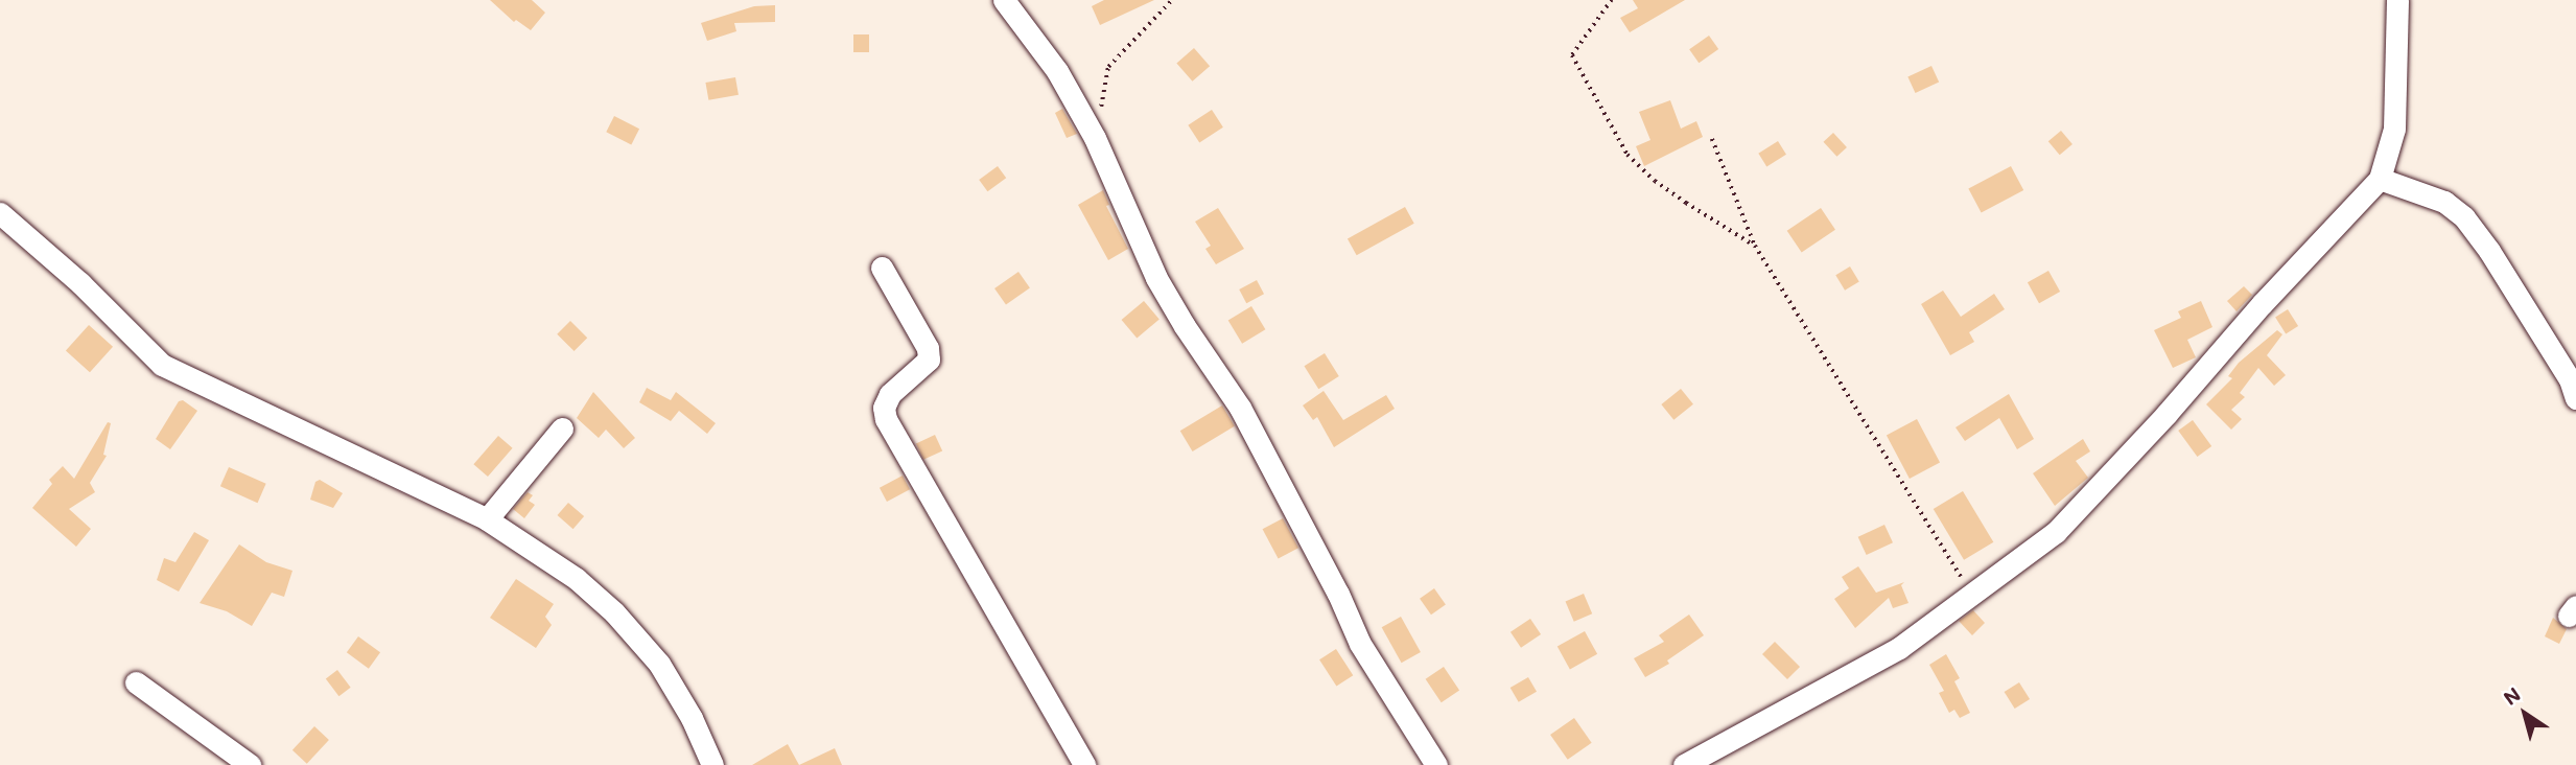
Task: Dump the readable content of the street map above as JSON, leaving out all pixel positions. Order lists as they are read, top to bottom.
{
  "north": "top left"
}
